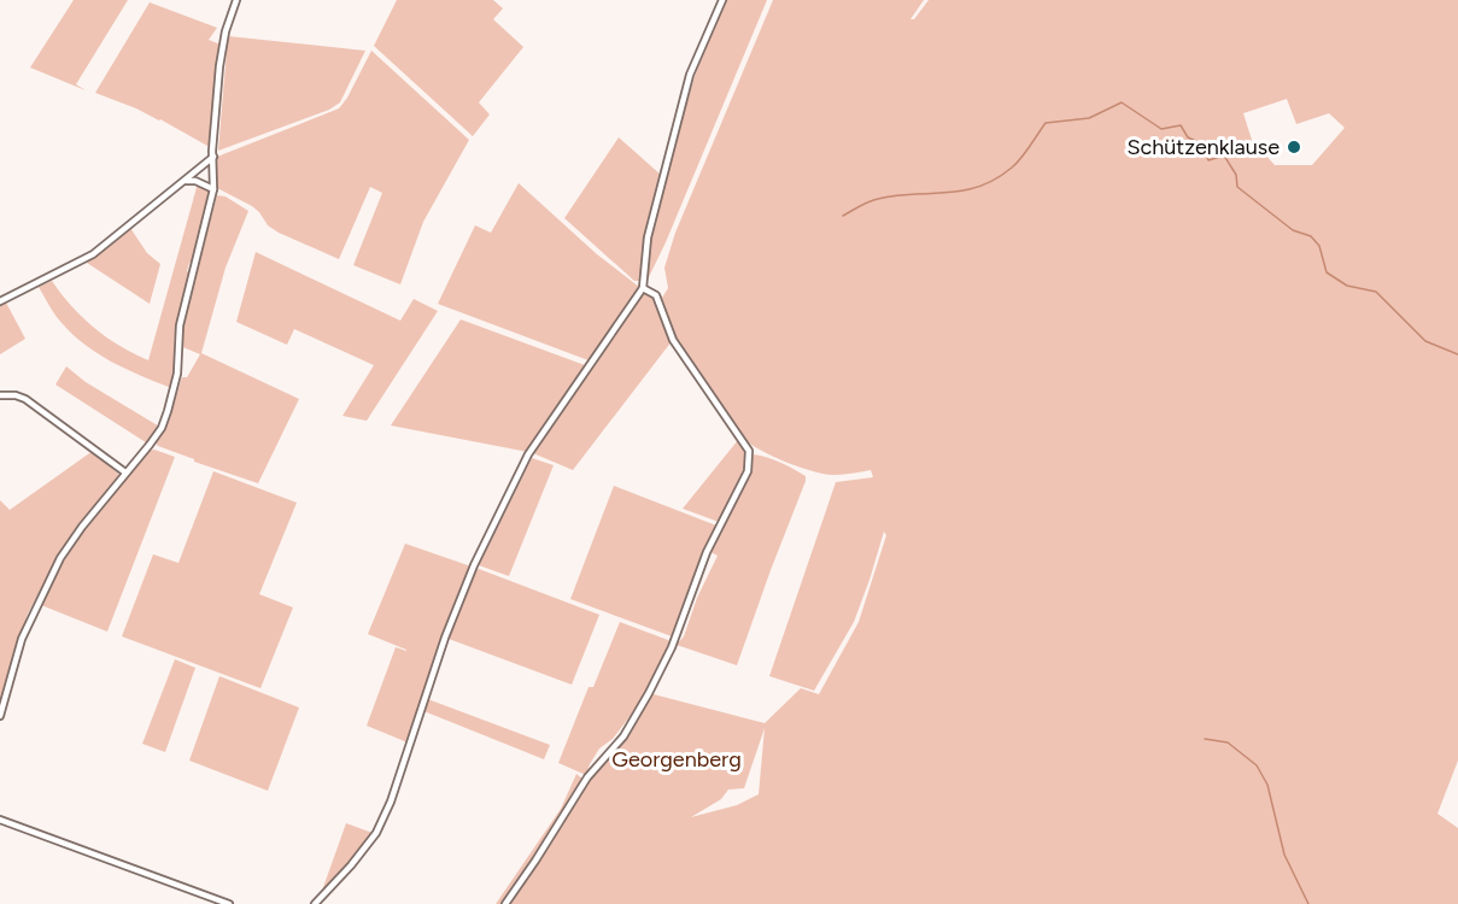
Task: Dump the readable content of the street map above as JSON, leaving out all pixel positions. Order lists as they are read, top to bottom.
{
  "parks": ["Georgenberg"],
  "places": ["Schützenklause"]
}
